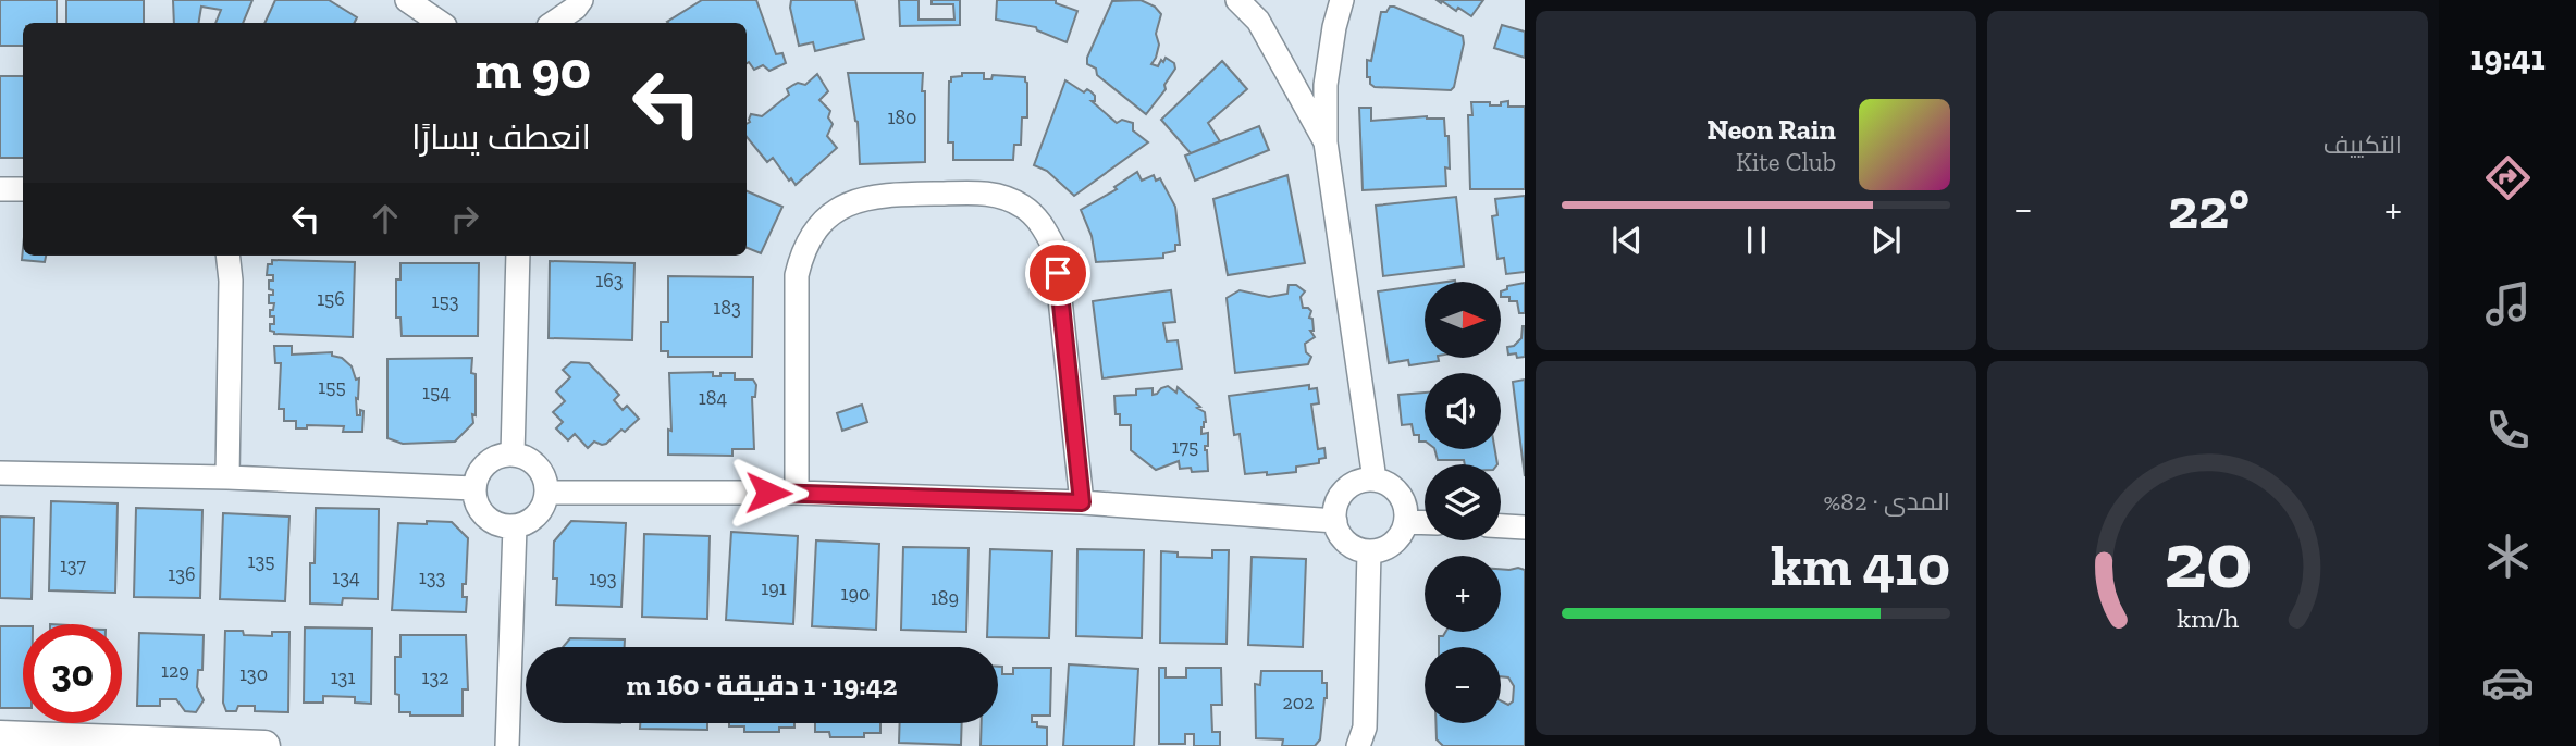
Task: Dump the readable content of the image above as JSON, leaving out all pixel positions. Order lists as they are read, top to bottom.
{
  "house_numbers": [
    "180",
    "163",
    "156",
    "153",
    "183",
    "155",
    "154",
    "184",
    "175",
    "135",
    "137",
    "136",
    "134",
    "133",
    "193",
    "191",
    "190",
    "189",
    "129",
    "130",
    "131",
    "132",
    "202"
  ],
  "north": "right",
  "page": {
    "tabs": "19:41",
    "tile": [
      "التكييف",
      ["المدى · 82%", "410 km"]
    ],
    "turn": ["90 m", "انعطف يسارًا"],
    "song": ["Neon Rain", "Kite Club"],
    "heat": ["−", "22°", "+"],
    "map_buttons": ["+", "−"],
    "limit": "30",
    "trip": "19:42 · 1 دقيقة · 160 m",
    "gauge": ["20", "km/h"]
  }
}
